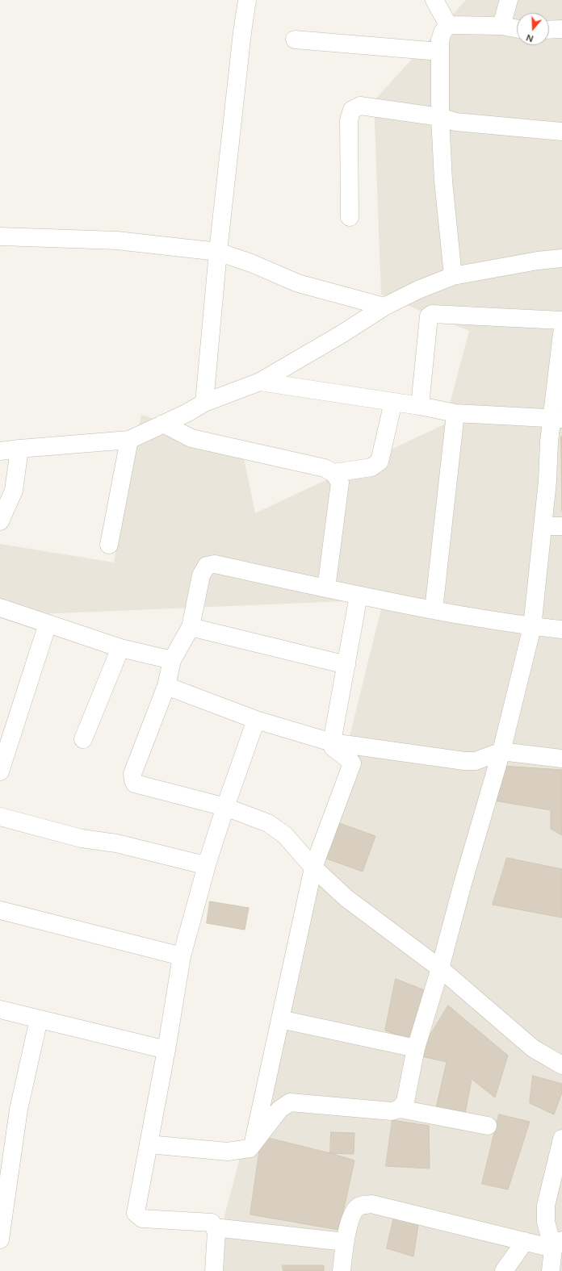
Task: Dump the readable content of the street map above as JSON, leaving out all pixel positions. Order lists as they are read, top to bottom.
{
  "north": "bottom"
}
